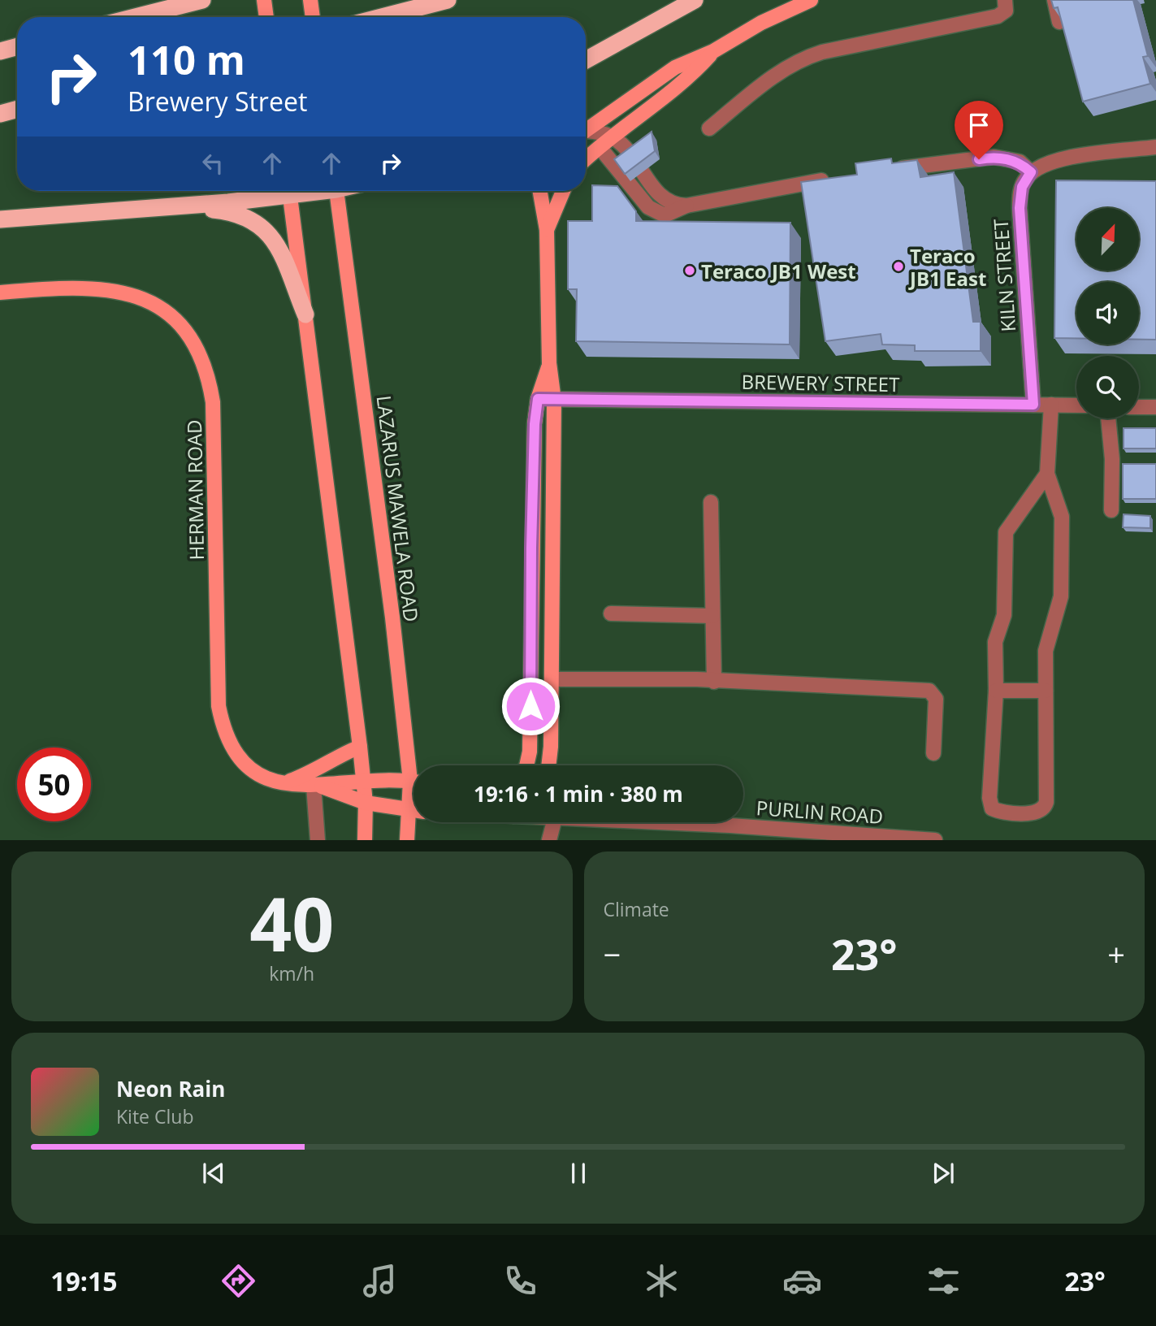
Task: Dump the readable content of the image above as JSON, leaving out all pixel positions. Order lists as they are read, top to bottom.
{
  "streets": {
    "main road": ["HERMAN ROAD", "LAZARUS MAWELA ROAD"],
    "street": ["KILN STREET", "BREWERY STREET", "PURLIN ROAD"]
  },
  "crossings": [
    ["KILN STREET", "BREWERY STREET"],
    ["HERMAN ROAD", "LAZARUS MAWELA ROAD"]
  ],
  "places": ["Teraco JB1 East", "Teraco JB1 West"],
  "north": "top right",
  "page": {
    "turn": ["110 m", "Brewery Street"],
    "limit": "50",
    "trip": "19:16 · 1 min · 380 m",
    "tile": [
      ["40", "km/h"],
      "Climate"
    ],
    "heat": ["−", "23°", "+"],
    "song": ["Neon Rain", "Kite Club"],
    "tabs": ["19:15", "23°"]
  }
}
